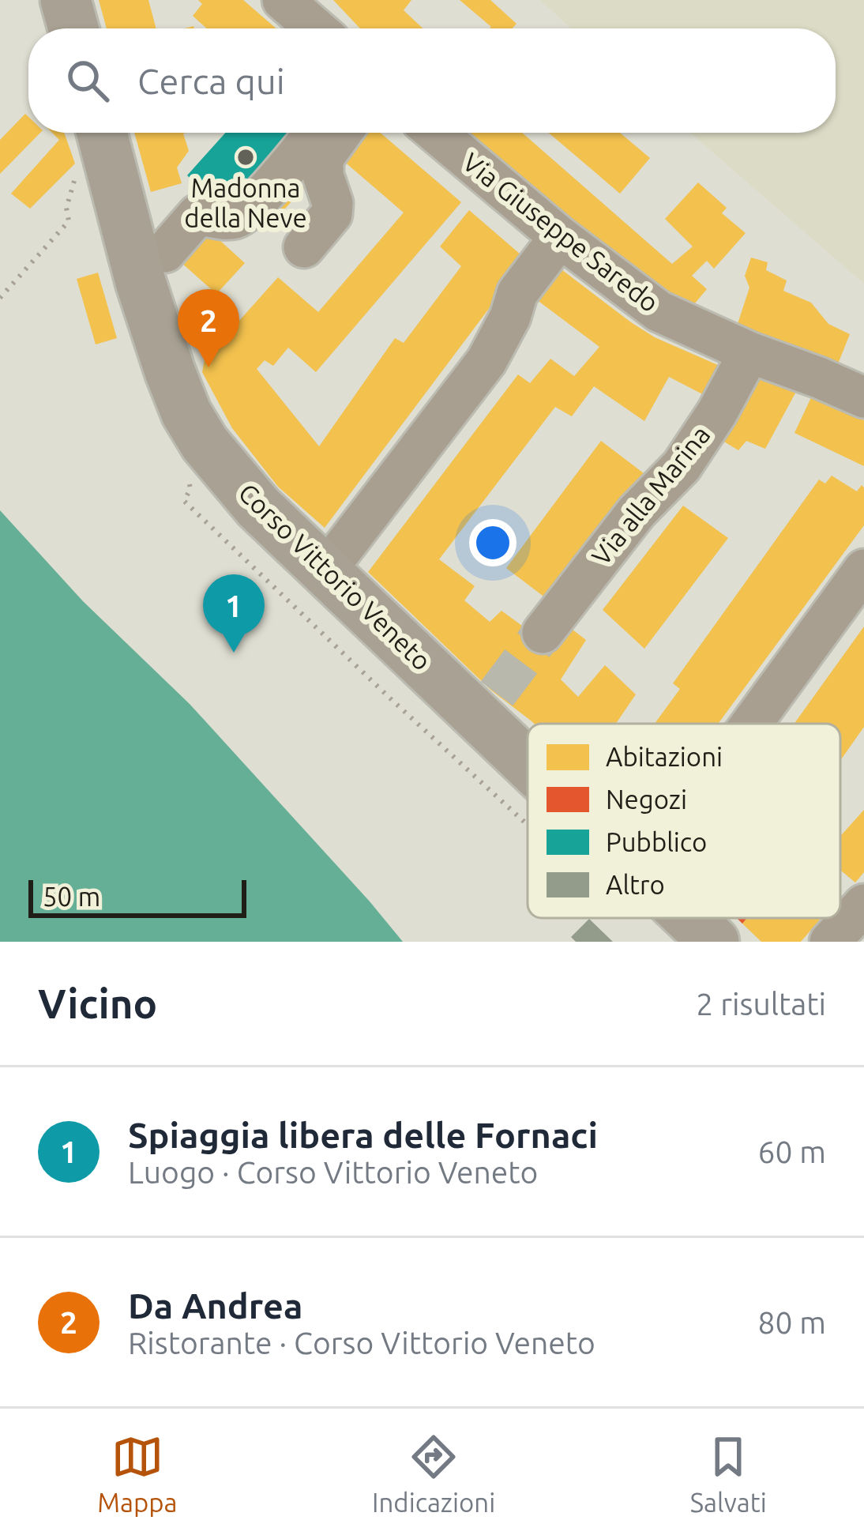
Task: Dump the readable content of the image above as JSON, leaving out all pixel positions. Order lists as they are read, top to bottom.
{
  "streets": {
    "main road": ["Corso Vittorio Veneto"],
    "street": ["Via Giuseppe Saredo", "Via alla Marina"]
  },
  "crossings": [
    ["Via Giuseppe Saredo", "Via alla Marina"]
  ],
  "places": ["Madonna della Neve"],
  "legend": [
    "Abitazioni",
    "Negozi",
    "Pubblico",
    "Altro"
  ],
  "scale_bar": "50 m",
  "page": {
    "search": "Cerca qui",
    "pins": ["2", "1"],
    "scale": "50 m",
    "heading": ["Vicino", "2 risultati"],
    "list": [
      {
        "mark": "1",
        "name": "Spiaggia libera delle Fornaci",
        "note": "Luogo · Corso Vittorio Veneto",
        "value": "60 m"
      },
      {
        "mark": "2",
        "name": "Da Andrea",
        "note": "Ristorante · Corso Vittorio Veneto",
        "value": "80 m"
      }
    ],
    "nav": ["Mappa", "Indicazioni", "Salvati"]
  }
}
